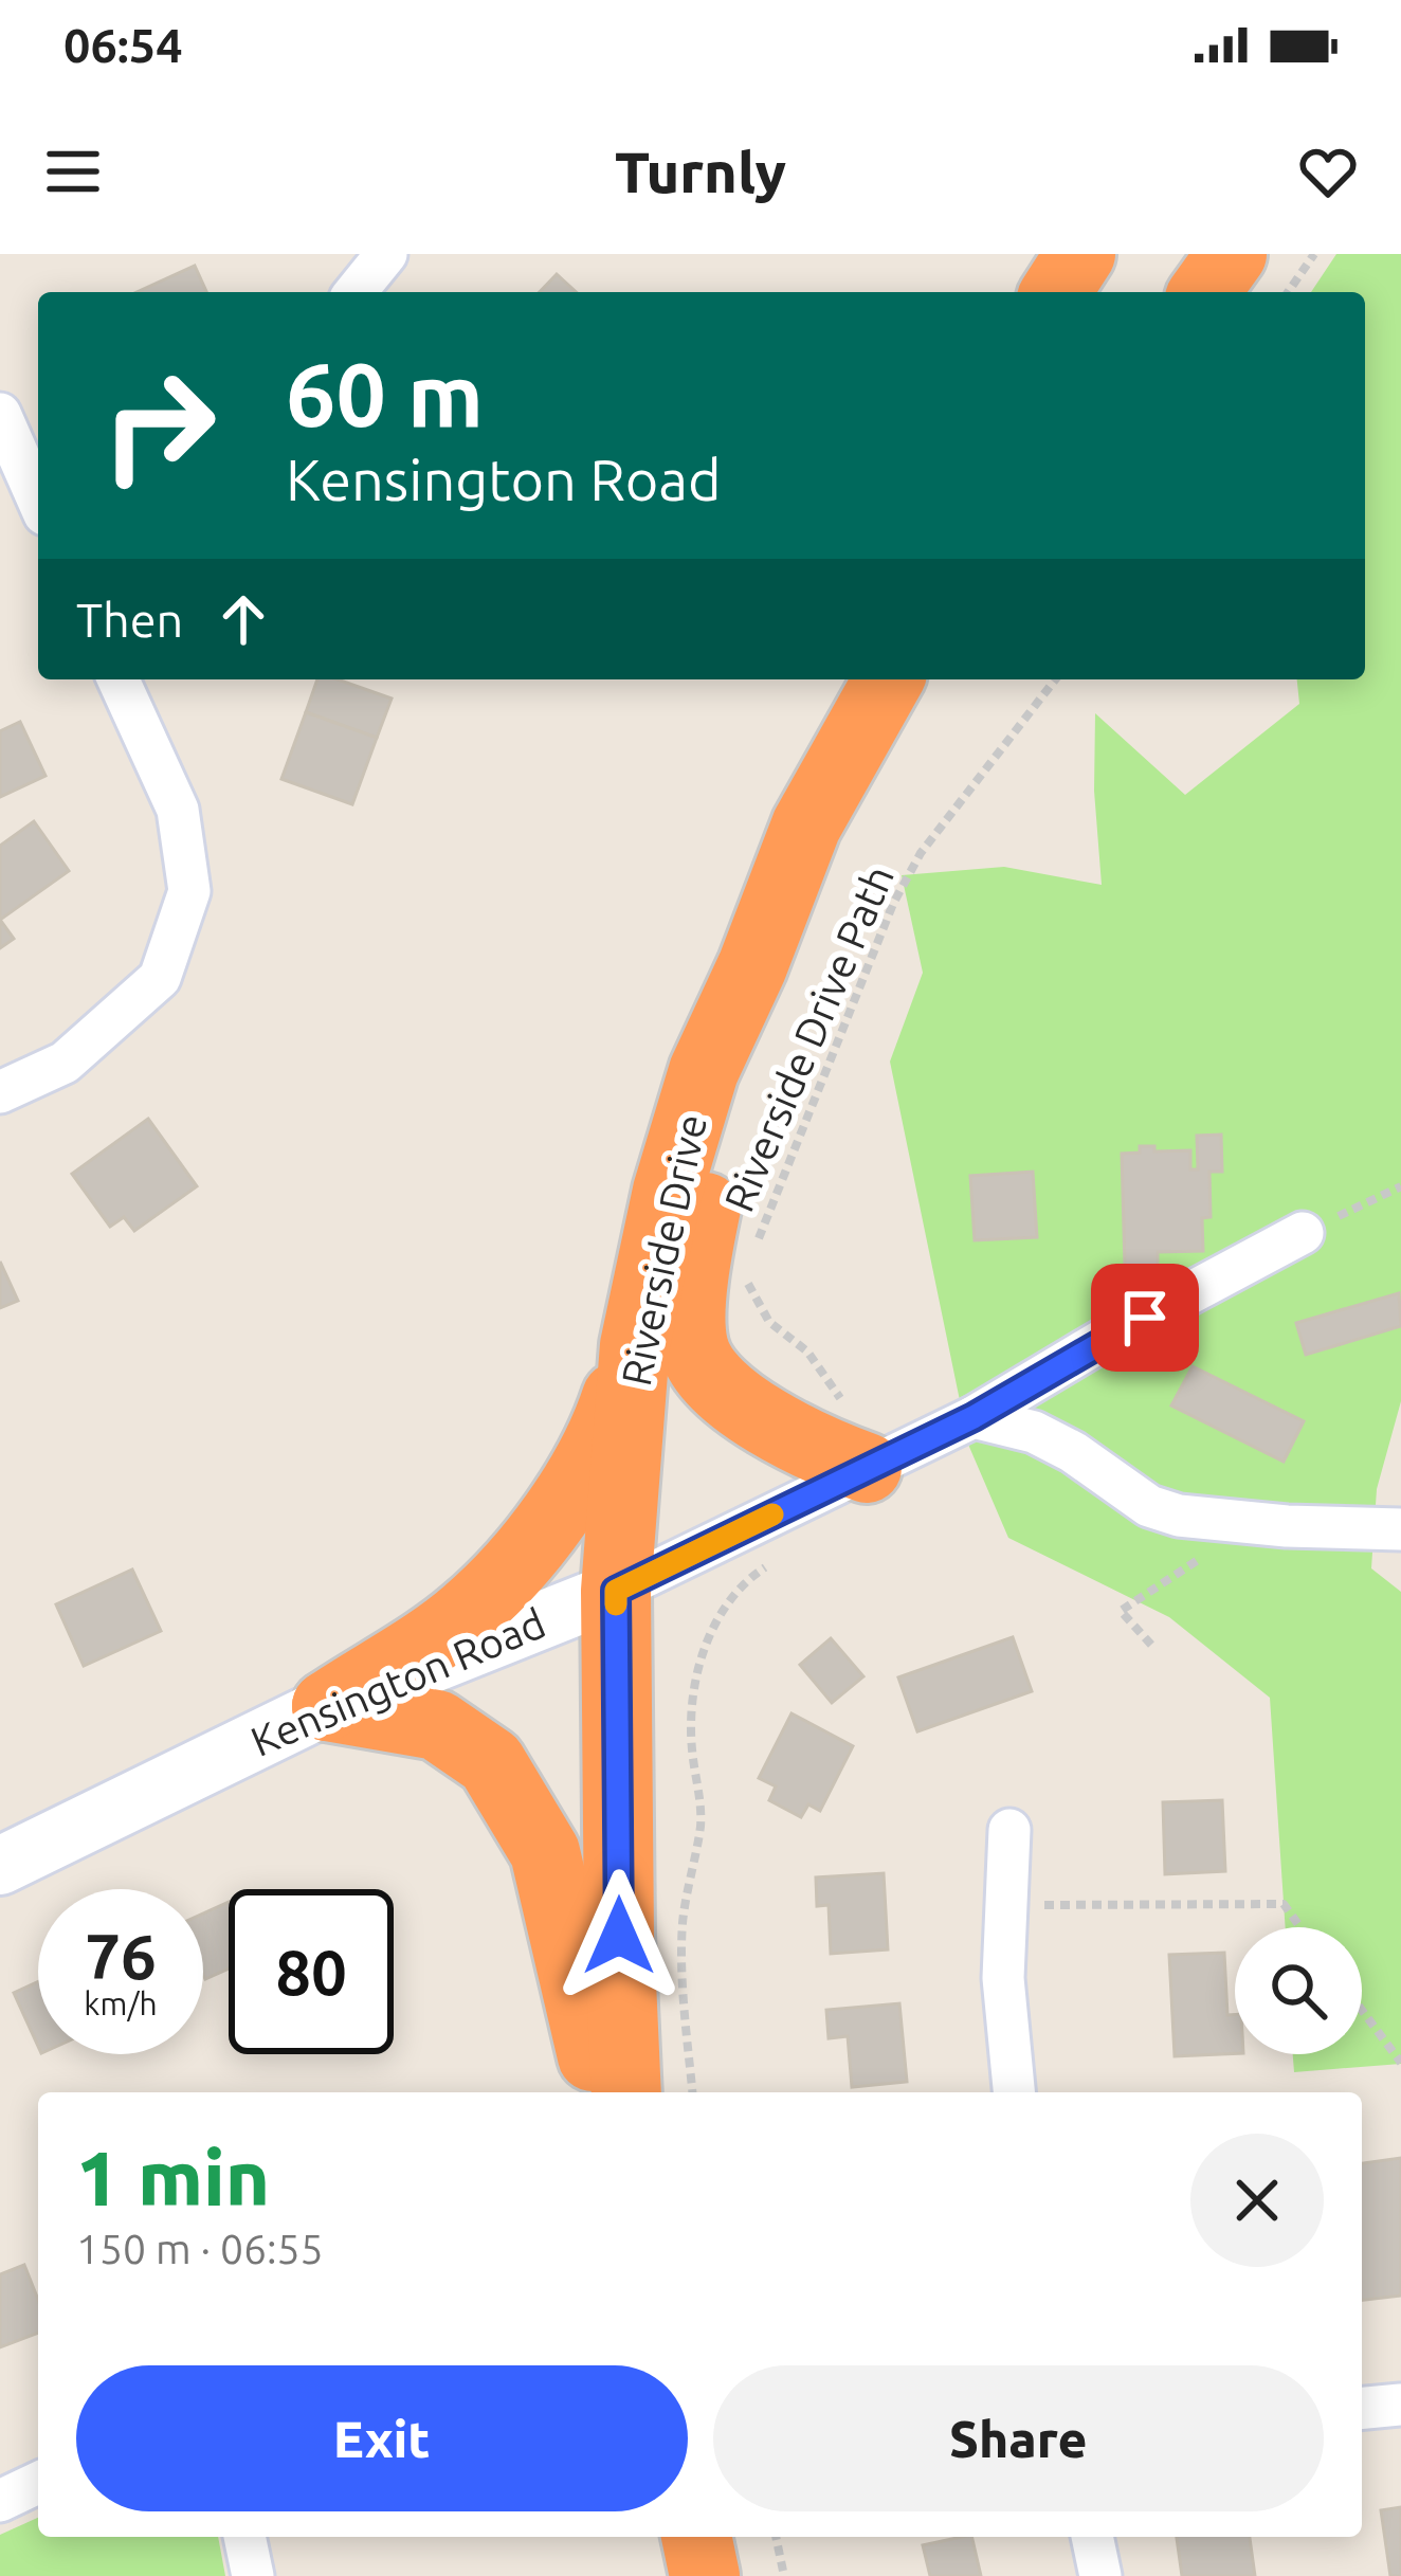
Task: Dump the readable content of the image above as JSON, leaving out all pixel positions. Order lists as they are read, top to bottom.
{
  "streets": {
    "highway": ["Riverside Drive"],
    "street": ["Kensington Road"],
    "path": ["Riverside Drive Path"]
  },
  "crossings": [
    ["Riverside Drive", "Kensington Road"]
  ],
  "page": {
    "status": "06:54",
    "header": "Turnly",
    "turn": ["60 m", "Kensington Road"],
    "then": "Then",
    "speed": "76 km/h",
    "limit": "80",
    "heading": ["1 min", "150 m · 06:55"],
    "buttons": ["Exit", "Share"]
  }
}
